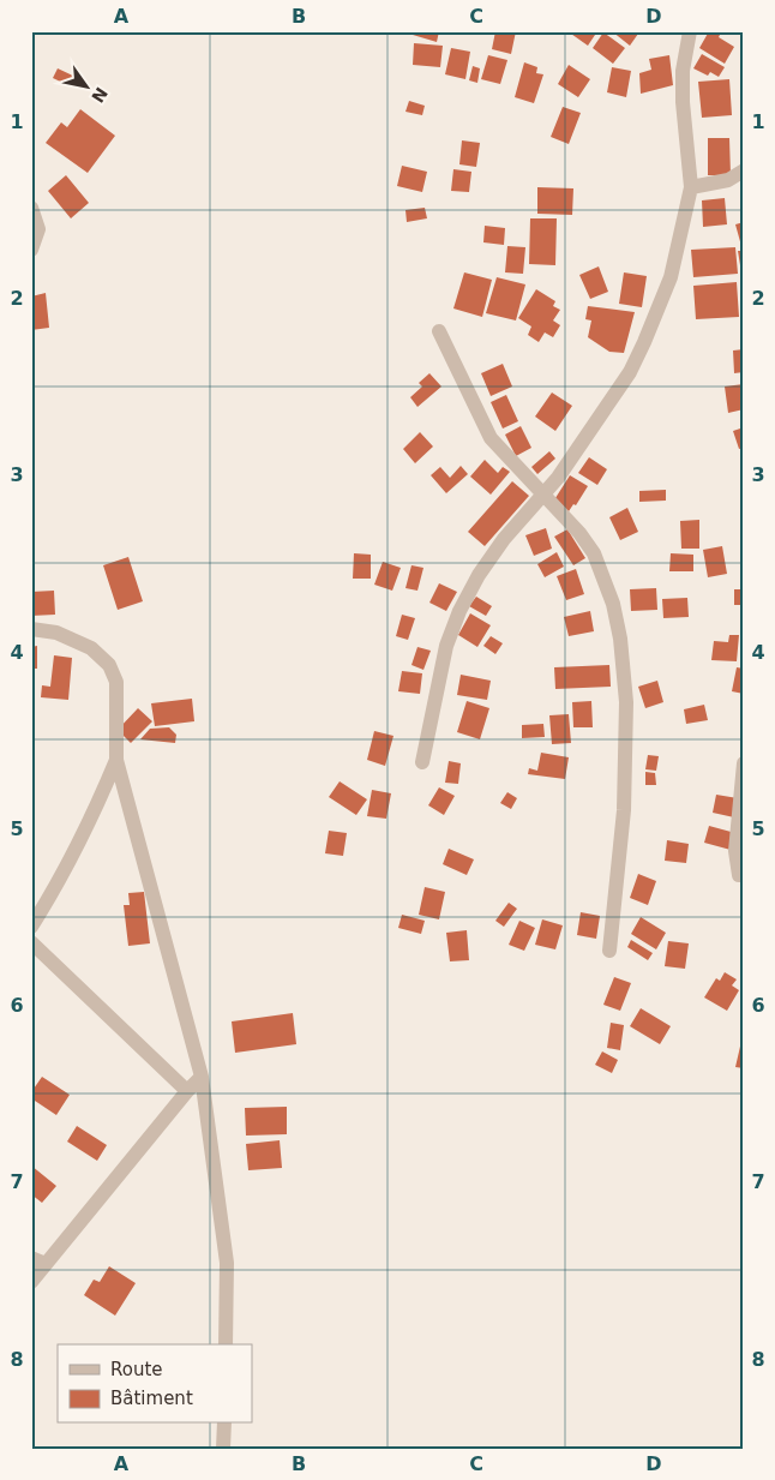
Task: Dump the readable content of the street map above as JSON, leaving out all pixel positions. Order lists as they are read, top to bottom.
{
  "legend": ["Route", "Bâtiment"],
  "north": "bottom right",
  "grid": {
    "columns": [
      "A",
      "B",
      "C",
      "D"
    ],
    "rows": [
      "1",
      "2",
      "3",
      "4",
      "5",
      "6",
      "7",
      "8"
    ]
  }
}
